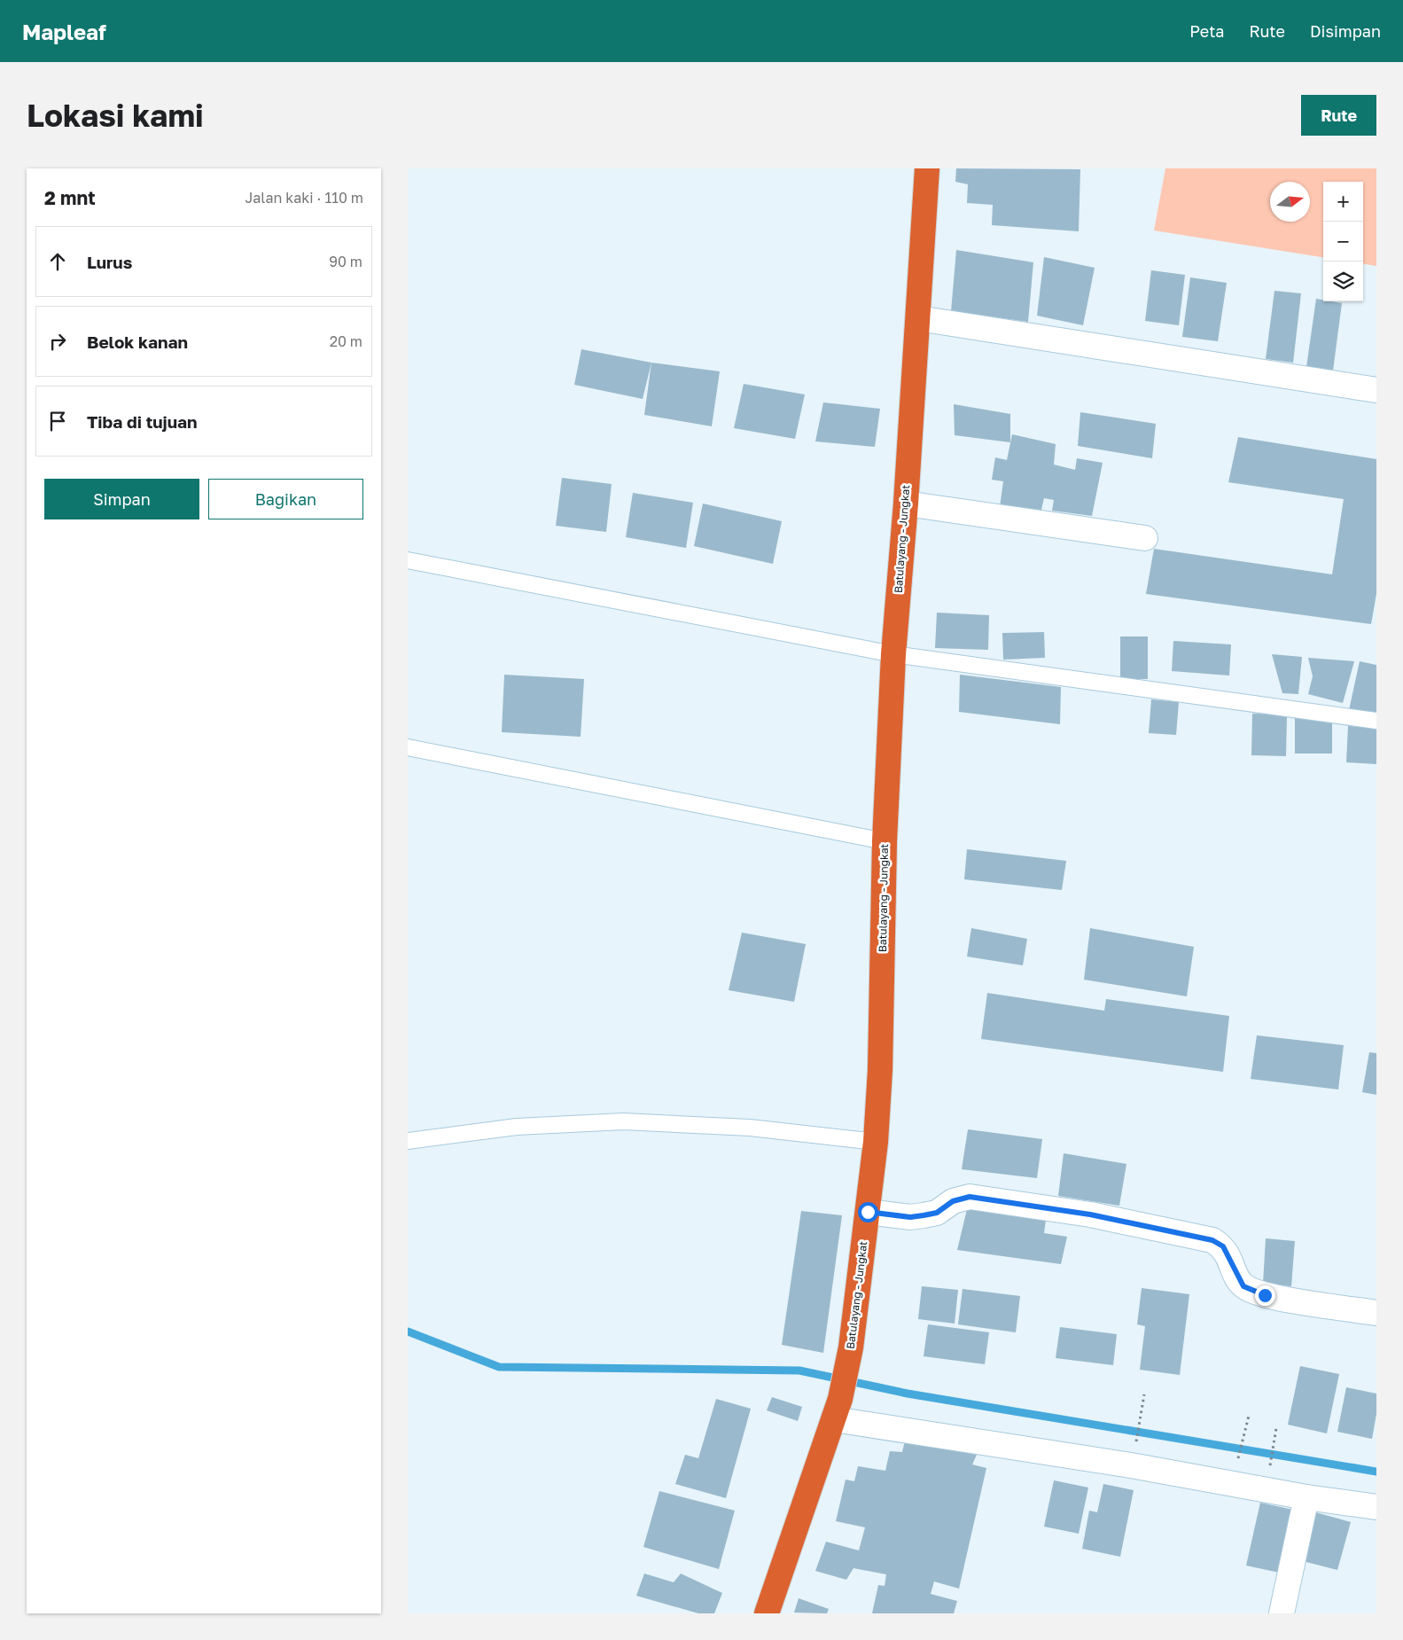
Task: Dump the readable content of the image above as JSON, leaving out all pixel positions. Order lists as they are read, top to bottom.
{
  "streets": {
    "highway": ["Batulayang - Jungkat"]
  },
  "north": "right",
  "page": {
    "header": "Mapleaf",
    "nav": ["Peta", "Rute", "Disimpan"],
    "buttons": [
      "Rute",
      ["Simpan", "Bagikan"]
    ],
    "title": "Lokasi kami",
    "heading": ["2 mnt", "Jalan kaki · 110 m"],
    "map_buttons": ["+", "−"],
    "list": [
      ["Lurus", "90 m"],
      ["Belok kanan", "20 m"],
      "Tiba di tujuan"
    ]
  }
}
